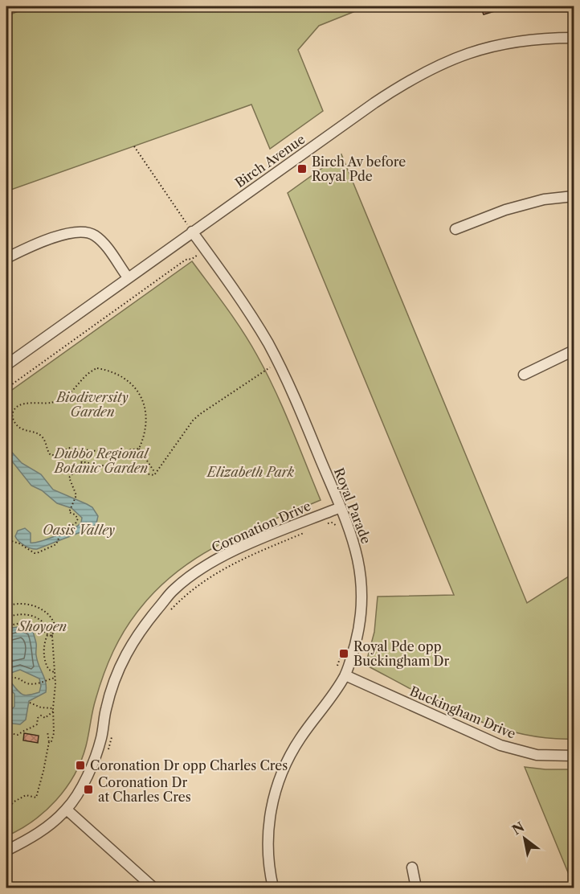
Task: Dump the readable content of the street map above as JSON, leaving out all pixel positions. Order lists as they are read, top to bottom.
{
  "streets": {
    "street": [
      "Birch Avenue",
      "Royal Parade",
      "Coronation Drive",
      "Buckingham Drive"
    ]
  },
  "crossings": [
    ["Birch Avenue", "Royal Parade"],
    ["Royal Parade", "Coronation Drive"],
    ["Royal Parade", "Buckingham Drive"]
  ],
  "parks": [
    "Biodiversity Garden",
    "Dubbo Regional Botanic Garden",
    "Elizabeth Park",
    "Oasis Valley",
    "Shoyoen"
  ],
  "places": {
    "transit": [
      "Birch Av before Royal Pde",
      "Royal Pde opp Buckingham Dr",
      "Coronation Dr opp Charles Cres",
      "Coronation Dr at Charles Cres"
    ]
  },
  "north": "top left"
}
